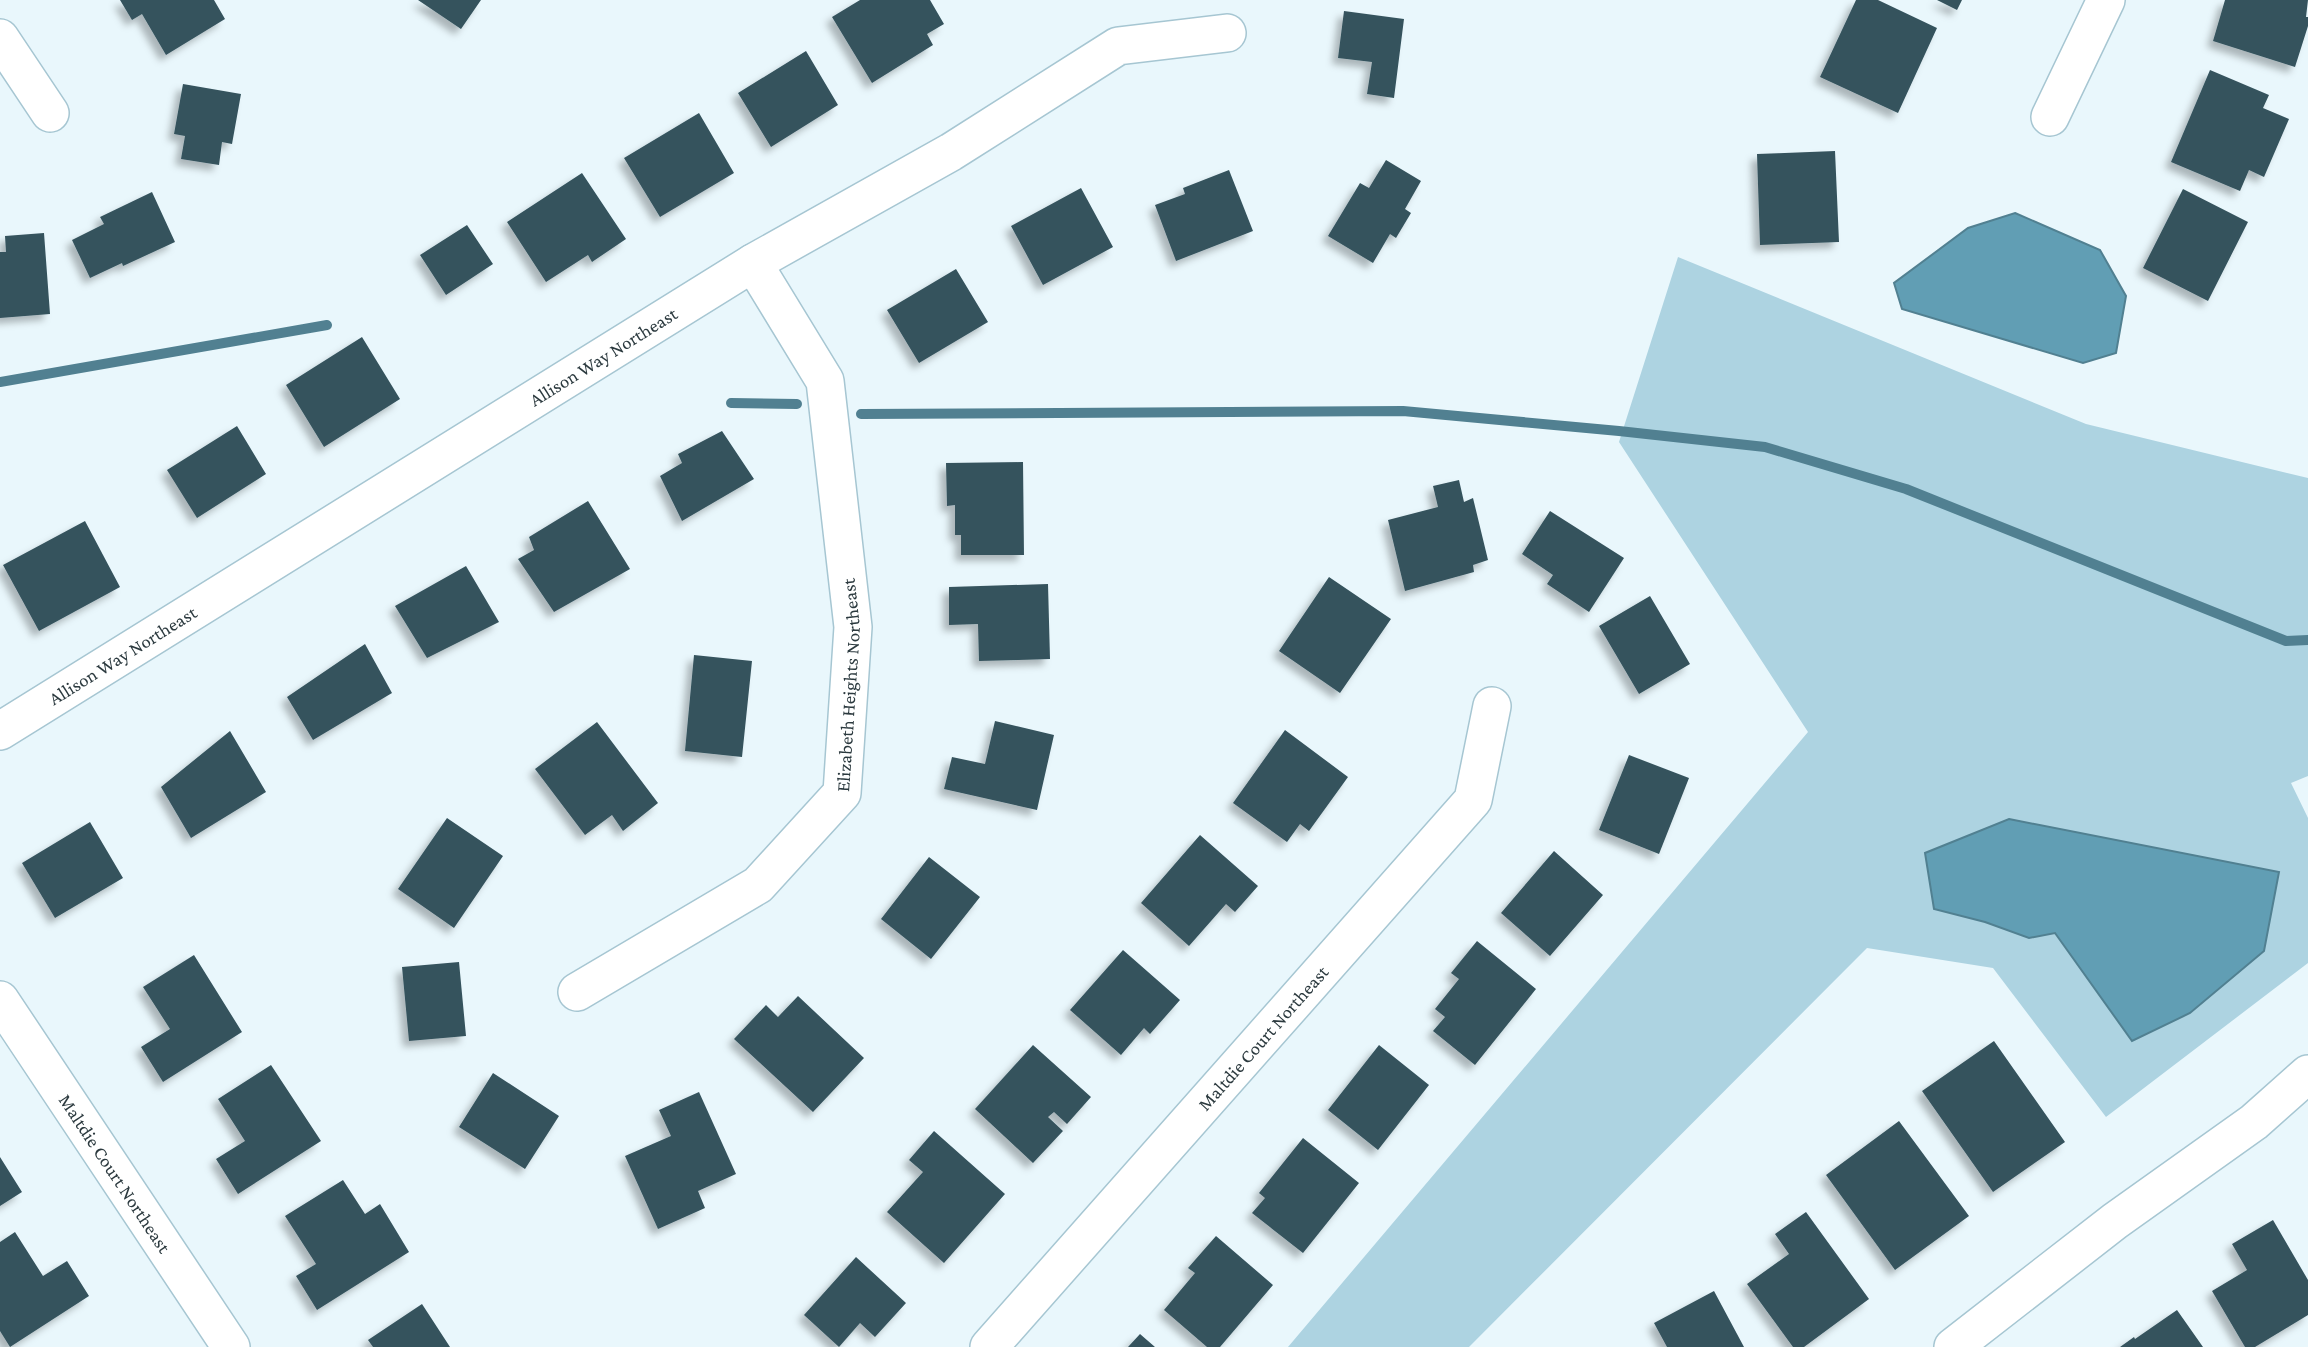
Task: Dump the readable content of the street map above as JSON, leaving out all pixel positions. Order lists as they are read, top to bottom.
{
  "streets": {
    "street": ["Allison Way Northeast", "Elizabeth Heights Northeast", "Maltdie Court Northeast"]
  },
  "crossings": [
    ["Allison Way Northeast", "Elizabeth Heights Northeast"]
  ]
}
